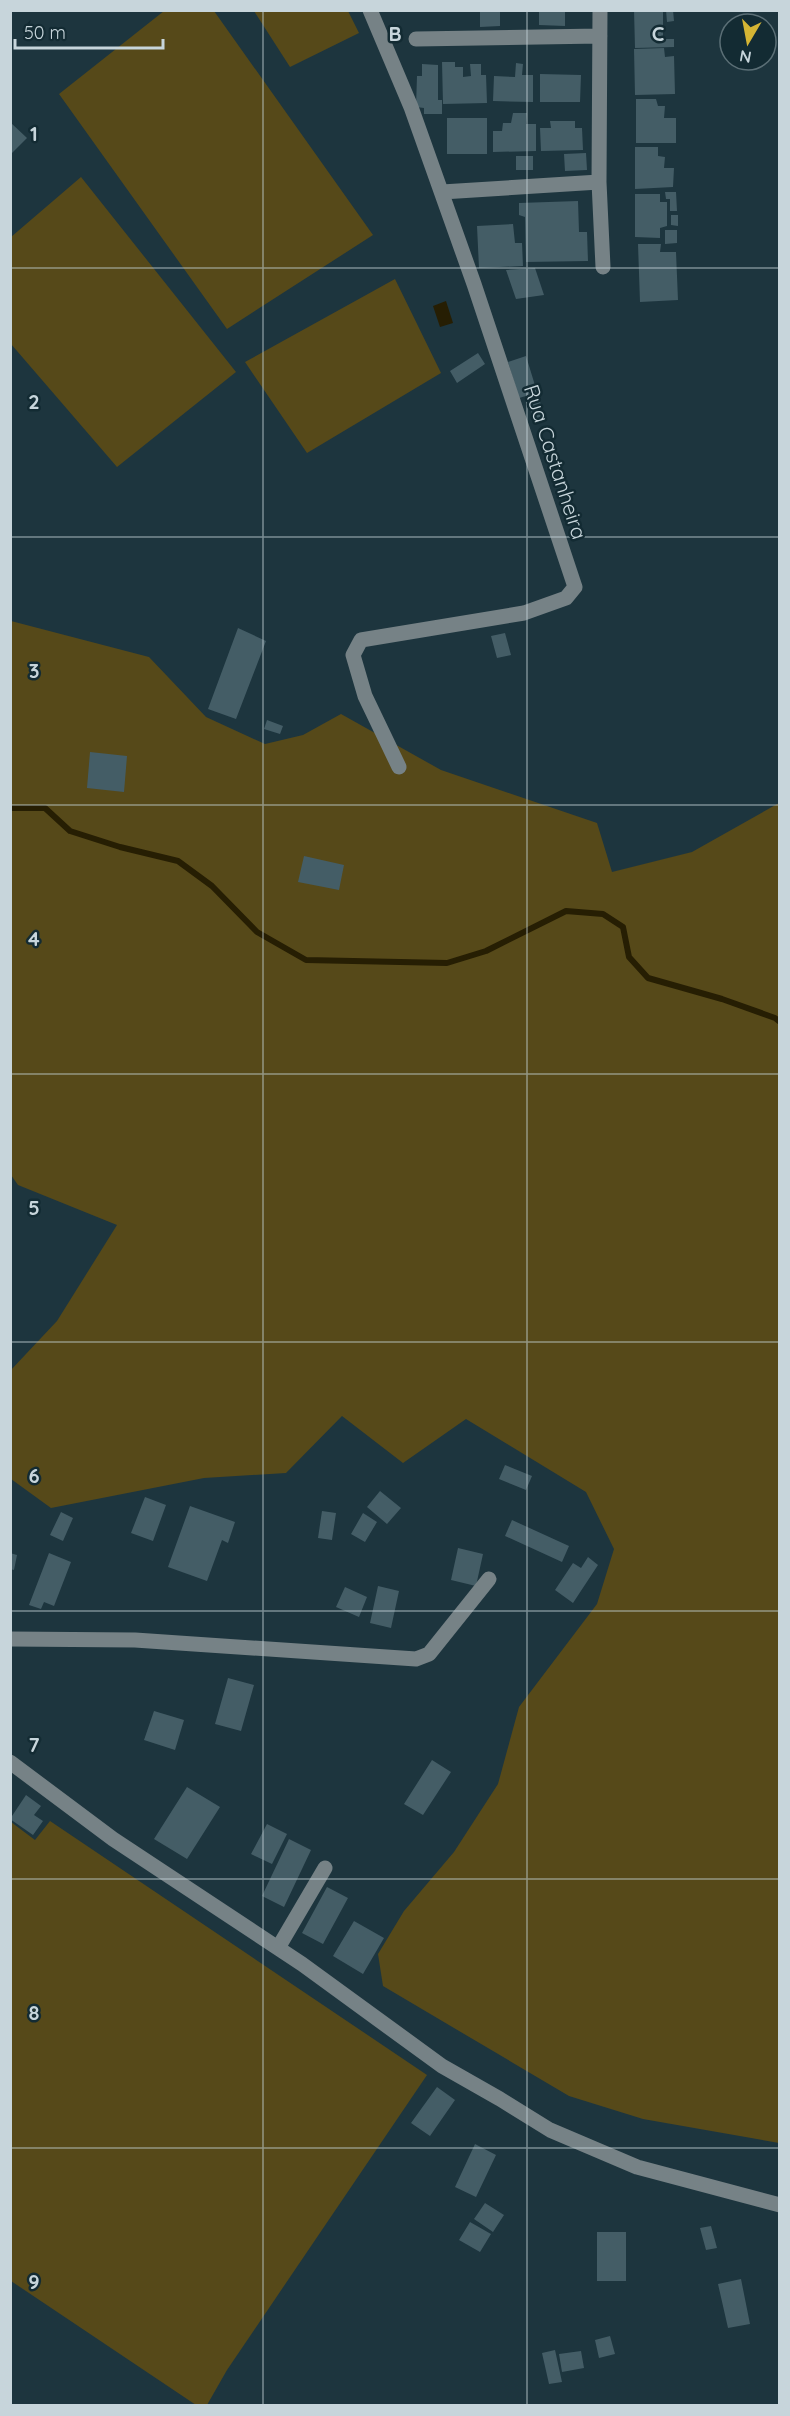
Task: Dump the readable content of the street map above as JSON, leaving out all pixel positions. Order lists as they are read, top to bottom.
{
  "streets": {
    "street": ["Rua Castanheira"]
  },
  "scale_bar": "50 m",
  "north": "bottom",
  "grid": {
    "columns": ["B", "C"],
    "rows": [
      "1",
      "2",
      "3",
      "4",
      "5",
      "6",
      "7",
      "8",
      "9"
    ]
  }
}
